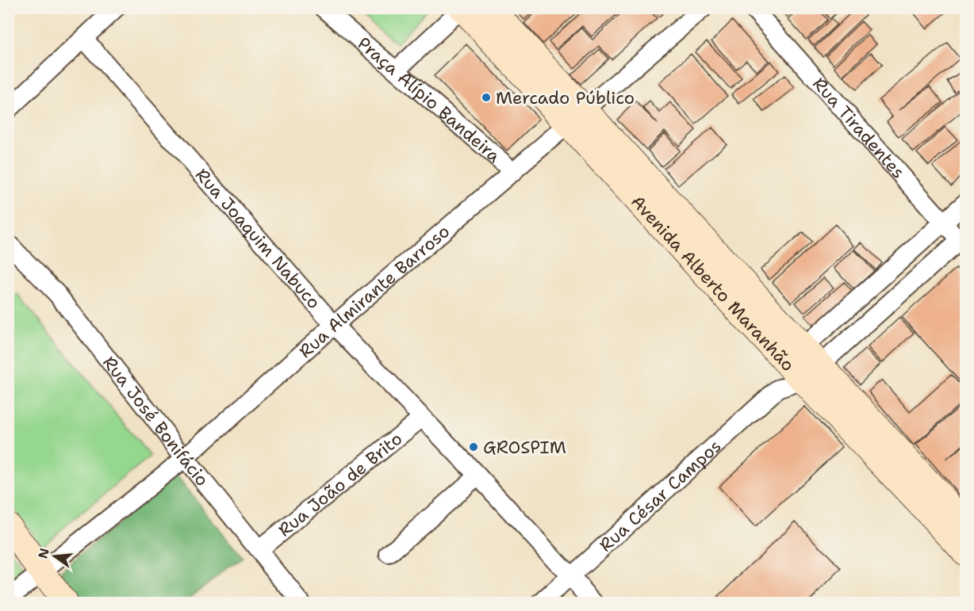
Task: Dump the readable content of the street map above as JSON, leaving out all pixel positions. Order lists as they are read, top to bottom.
{
  "streets": {
    "main road": ["Avenida Alberto Maranhão"],
    "street": [
      "Praça Alípio Bandeira",
      "Rua Tiradentes",
      "Rua Joaquim Nabuco",
      "Rua Almirante Barroso",
      "Rua José Bonifácio",
      "Rua João de Brito",
      "Rua César Campos"
    ]
  },
  "crossings": [
    ["Praça Alípio Bandeira", "Rua Almirante Barroso"],
    ["Rua Tiradentes", "Rua César Campos"],
    ["Rua Joaquim Nabuco", "Rua Almirante Barroso"],
    ["Rua Joaquim Nabuco", "Rua João de Brito"],
    ["Rua Joaquim Nabuco", "Rua César Campos"],
    ["Avenida Alberto Maranhão", "Rua Almirante Barroso"],
    ["Avenida Alberto Maranhão", "Rua César Campos"],
    ["Rua Almirante Barroso", "Rua José Bonifácio"],
    ["Rua José Bonifácio", "Rua João de Brito"]
  ],
  "places": ["Mercado Público", "GROSPIM"],
  "north": "left"
}
